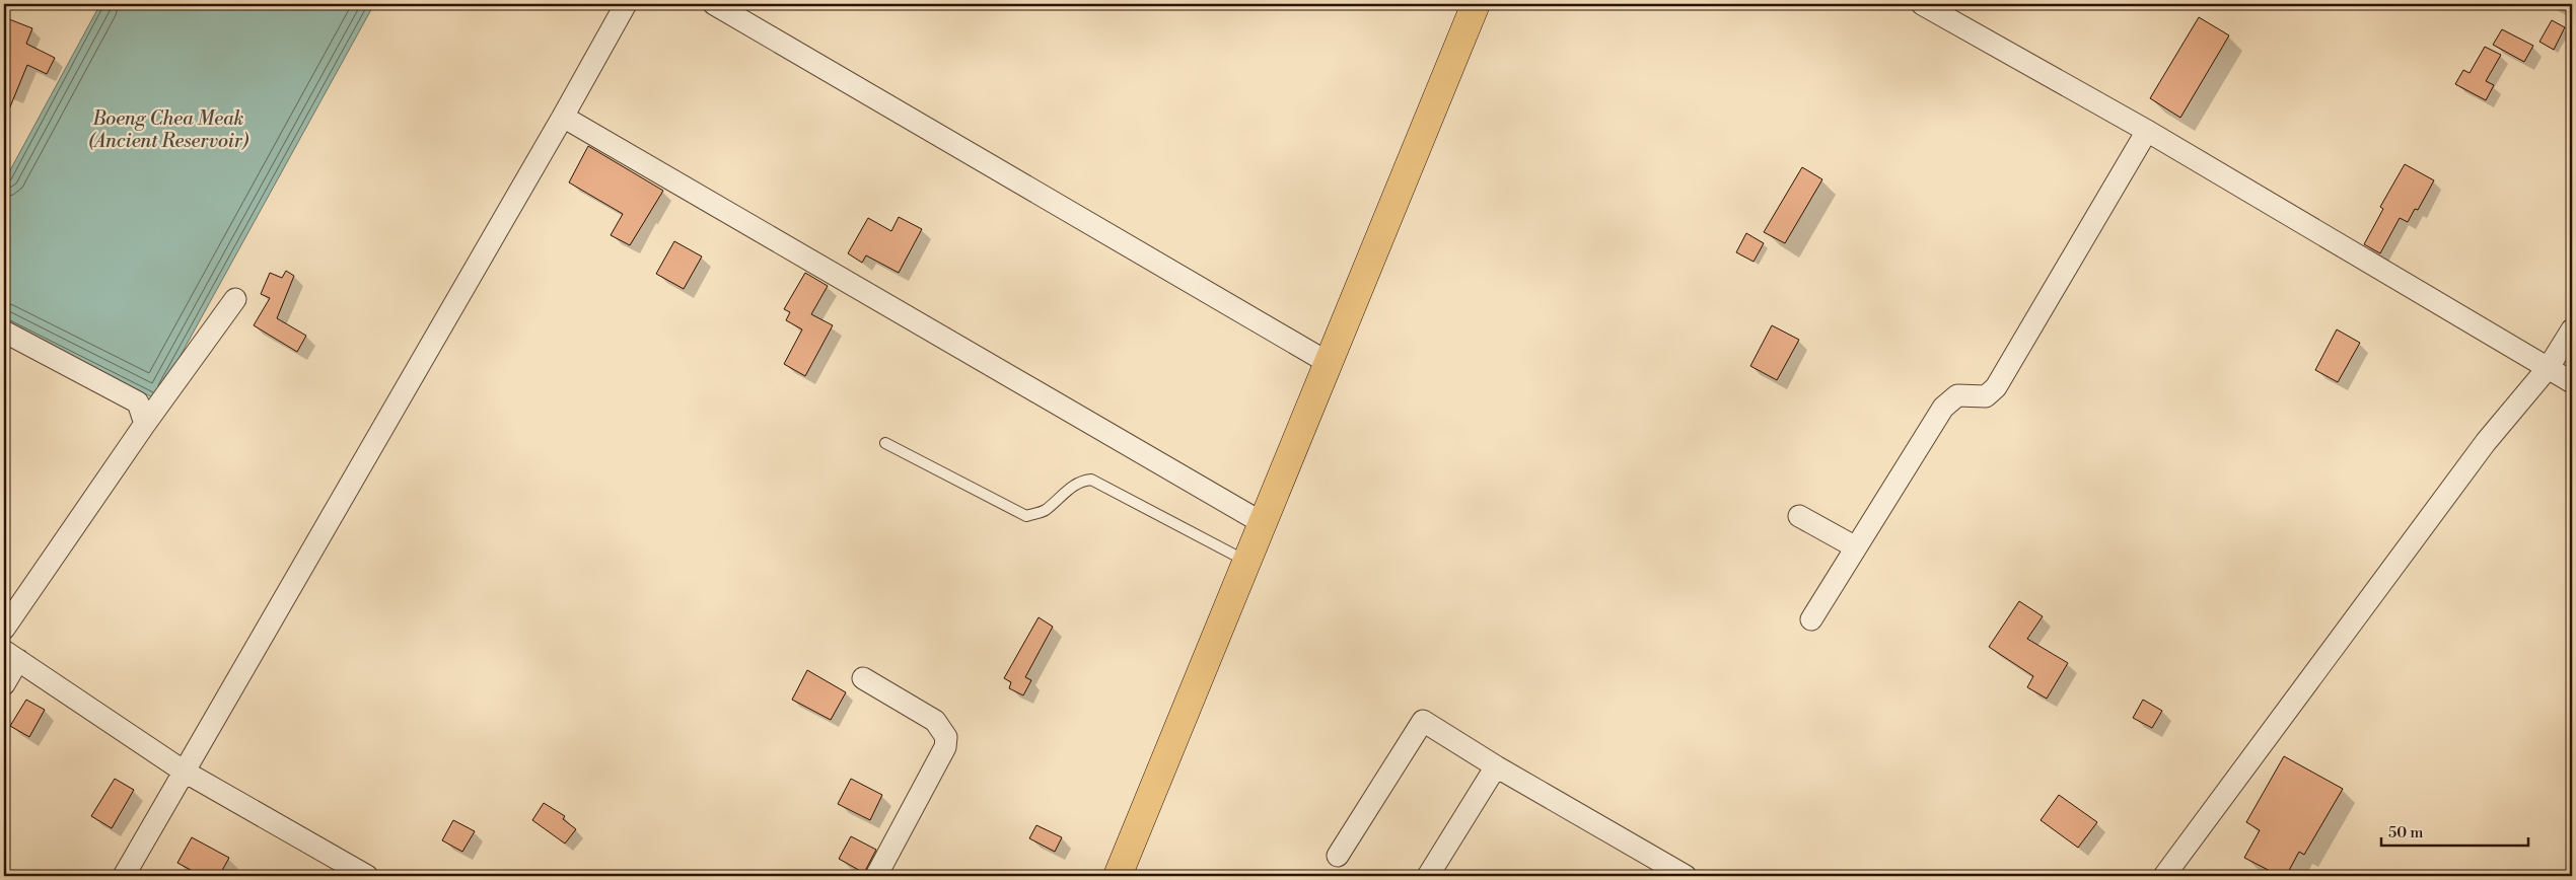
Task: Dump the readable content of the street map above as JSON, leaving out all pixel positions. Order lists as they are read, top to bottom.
{
  "water": ["Boeng Chea Meak (Ancient Reservoir)"],
  "scale_bar": "50 m"
}
